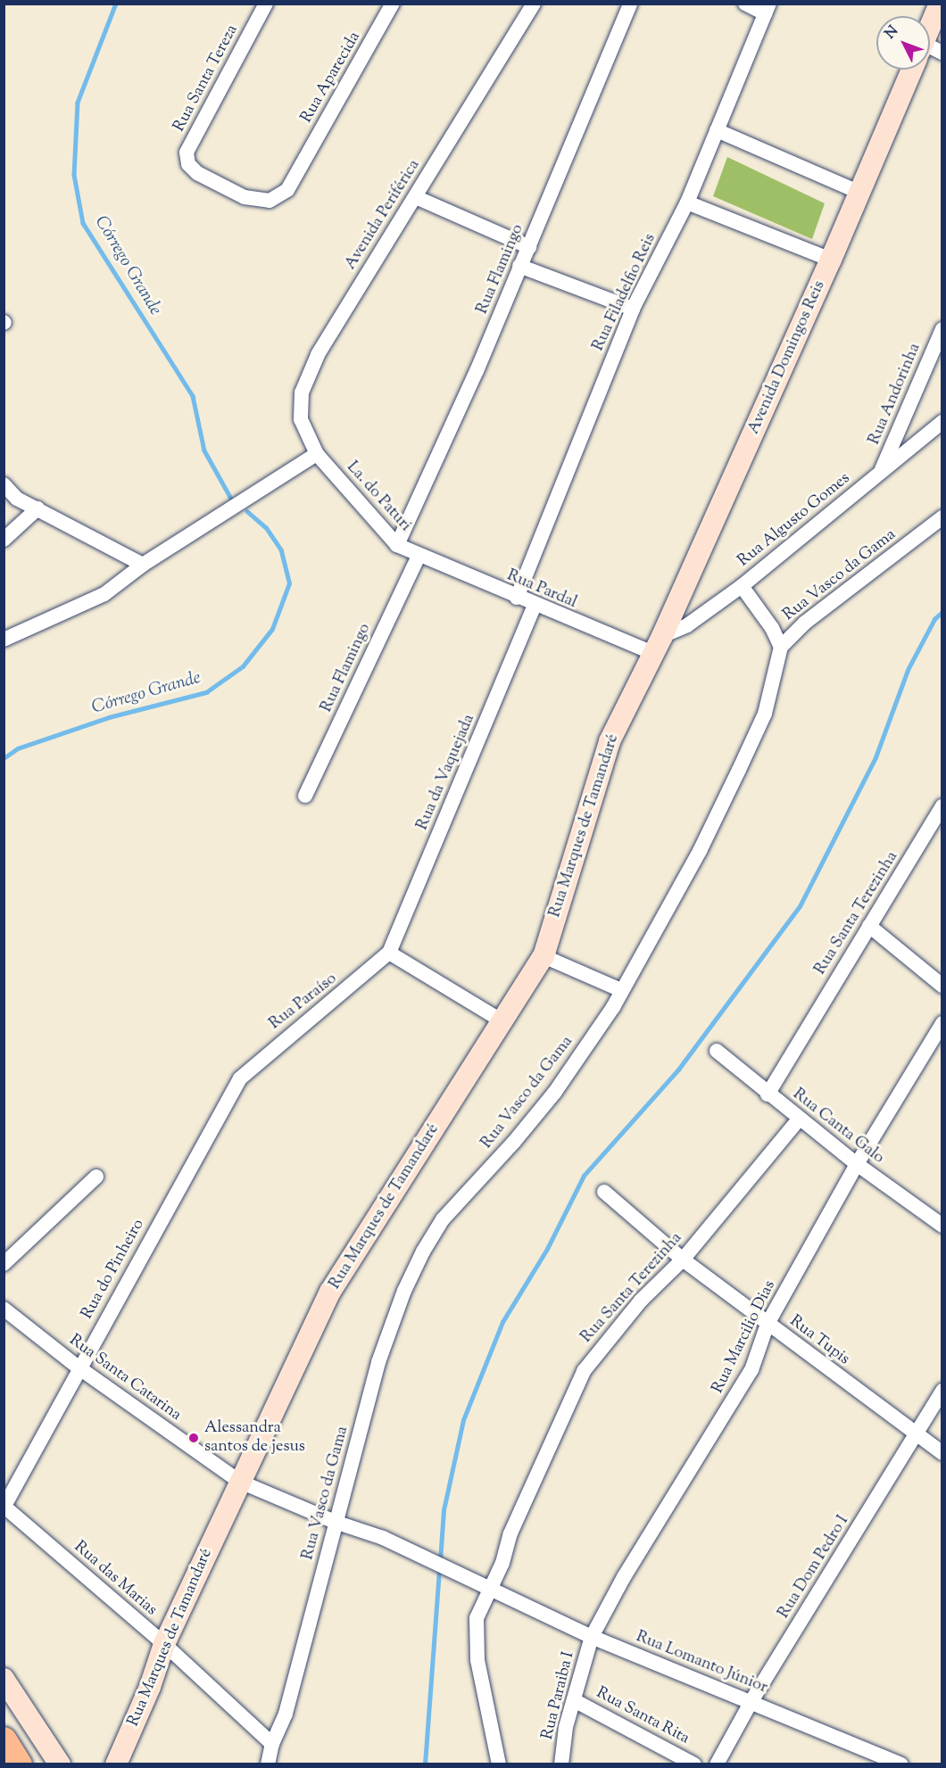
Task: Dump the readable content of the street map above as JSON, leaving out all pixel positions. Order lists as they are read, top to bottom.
{
  "streets": {
    "street": [
      "Rua Aparecida",
      "Rua Santa Tereza",
      "Avenida Periférica",
      "Rua Flamingo",
      "Rua Filadelfio Reis",
      "Avenida Domingos Reis",
      "Rua Andorinha",
      "La. do Paturi",
      "Rua Algusto Gomes",
      "Rua Vasco da Gama",
      "Rua Pardal",
      "Rua da Vaquejada",
      "Rua Marques de Tamandaré",
      "Rua Santa Terezinha",
      "Rua Paraíso",
      "Rua Canta Galo",
      "Rua do Pinheiro",
      "Rua Marcilio Dias",
      "Rua Tupis",
      "Rua Santa Catarina",
      "Rua Dom Pedro I",
      "Rua das Marias",
      "Rua Lomanto Júnior",
      "Rua Paraiba I",
      "Rua Santa Rita"
    ]
  },
  "crossings": [
    ["Rua Aparecida", "Rua Santa Tereza"],
    ["Avenida Periférica", "La. do Paturi"],
    ["Rua Flamingo", "La. do Paturi"],
    ["Rua Flamingo", "Rua Pardal"],
    ["Rua Filadelfio Reis", "Rua Pardal"],
    ["Avenida Domingos Reis", "Rua Algusto Gomes"],
    ["Avenida Domingos Reis", "Rua Pardal"],
    ["Avenida Domingos Reis", "Rua Marques de Tamandaré"],
    ["Rua Andorinha", "Rua Algusto Gomes"],
    ["La. do Paturi", "Rua Pardal"],
    ["Rua Algusto Gomes", "Rua Pardal"],
    ["Rua Algusto Gomes", "Rua Marques de Tamandaré"],
    ["Rua Vasco da Gama", "Rua Santa Catarina"],
    ["Rua Vasco da Gama", "Rua das Marias"],
    ["Rua Pardal", "Rua da Vaquejada"],
    ["Rua Pardal", "Rua Marques de Tamandaré"],
    ["Rua da Vaquejada", "Rua Paraíso"],
    ["Rua Marques de Tamandaré", "Rua Santa Catarina"],
    ["Rua Marques de Tamandaré", "Rua das Marias"],
    ["Rua Santa Terezinha", "Rua Canta Galo"],
    ["Rua Santa Terezinha", "Rua Tupis"],
    ["Rua Santa Terezinha", "Rua Santa Catarina"],
    ["Rua Santa Terezinha", "Rua Lomanto Júnior"],
    ["Rua Paraíso", "Rua do Pinheiro"],
    ["Rua Canta Galo", "Rua Marcilio Dias"],
    ["Rua do Pinheiro", "Rua Santa Catarina"],
    ["Rua do Pinheiro", "Rua das Marias"],
    ["Rua Marcilio Dias", "Rua Tupis"],
    ["Rua Marcilio Dias", "Rua Lomanto Júnior"],
    ["Rua Marcilio Dias", "Rua Paraiba I"],
    ["Rua Tupis", "Rua Dom Pedro I"],
    ["Rua Santa Catarina", "Rua Lomanto Júnior"],
    ["Rua Dom Pedro I", "Rua Lomanto Júnior"],
    ["Rua Lomanto Júnior", "Rua Paraiba I"],
    ["Rua Paraiba I", "Rua Santa Rita"]
  ],
  "water": ["Córrego Grande"],
  "places": ["Alessandra santos de jesus"],
  "north": "top left"
}
